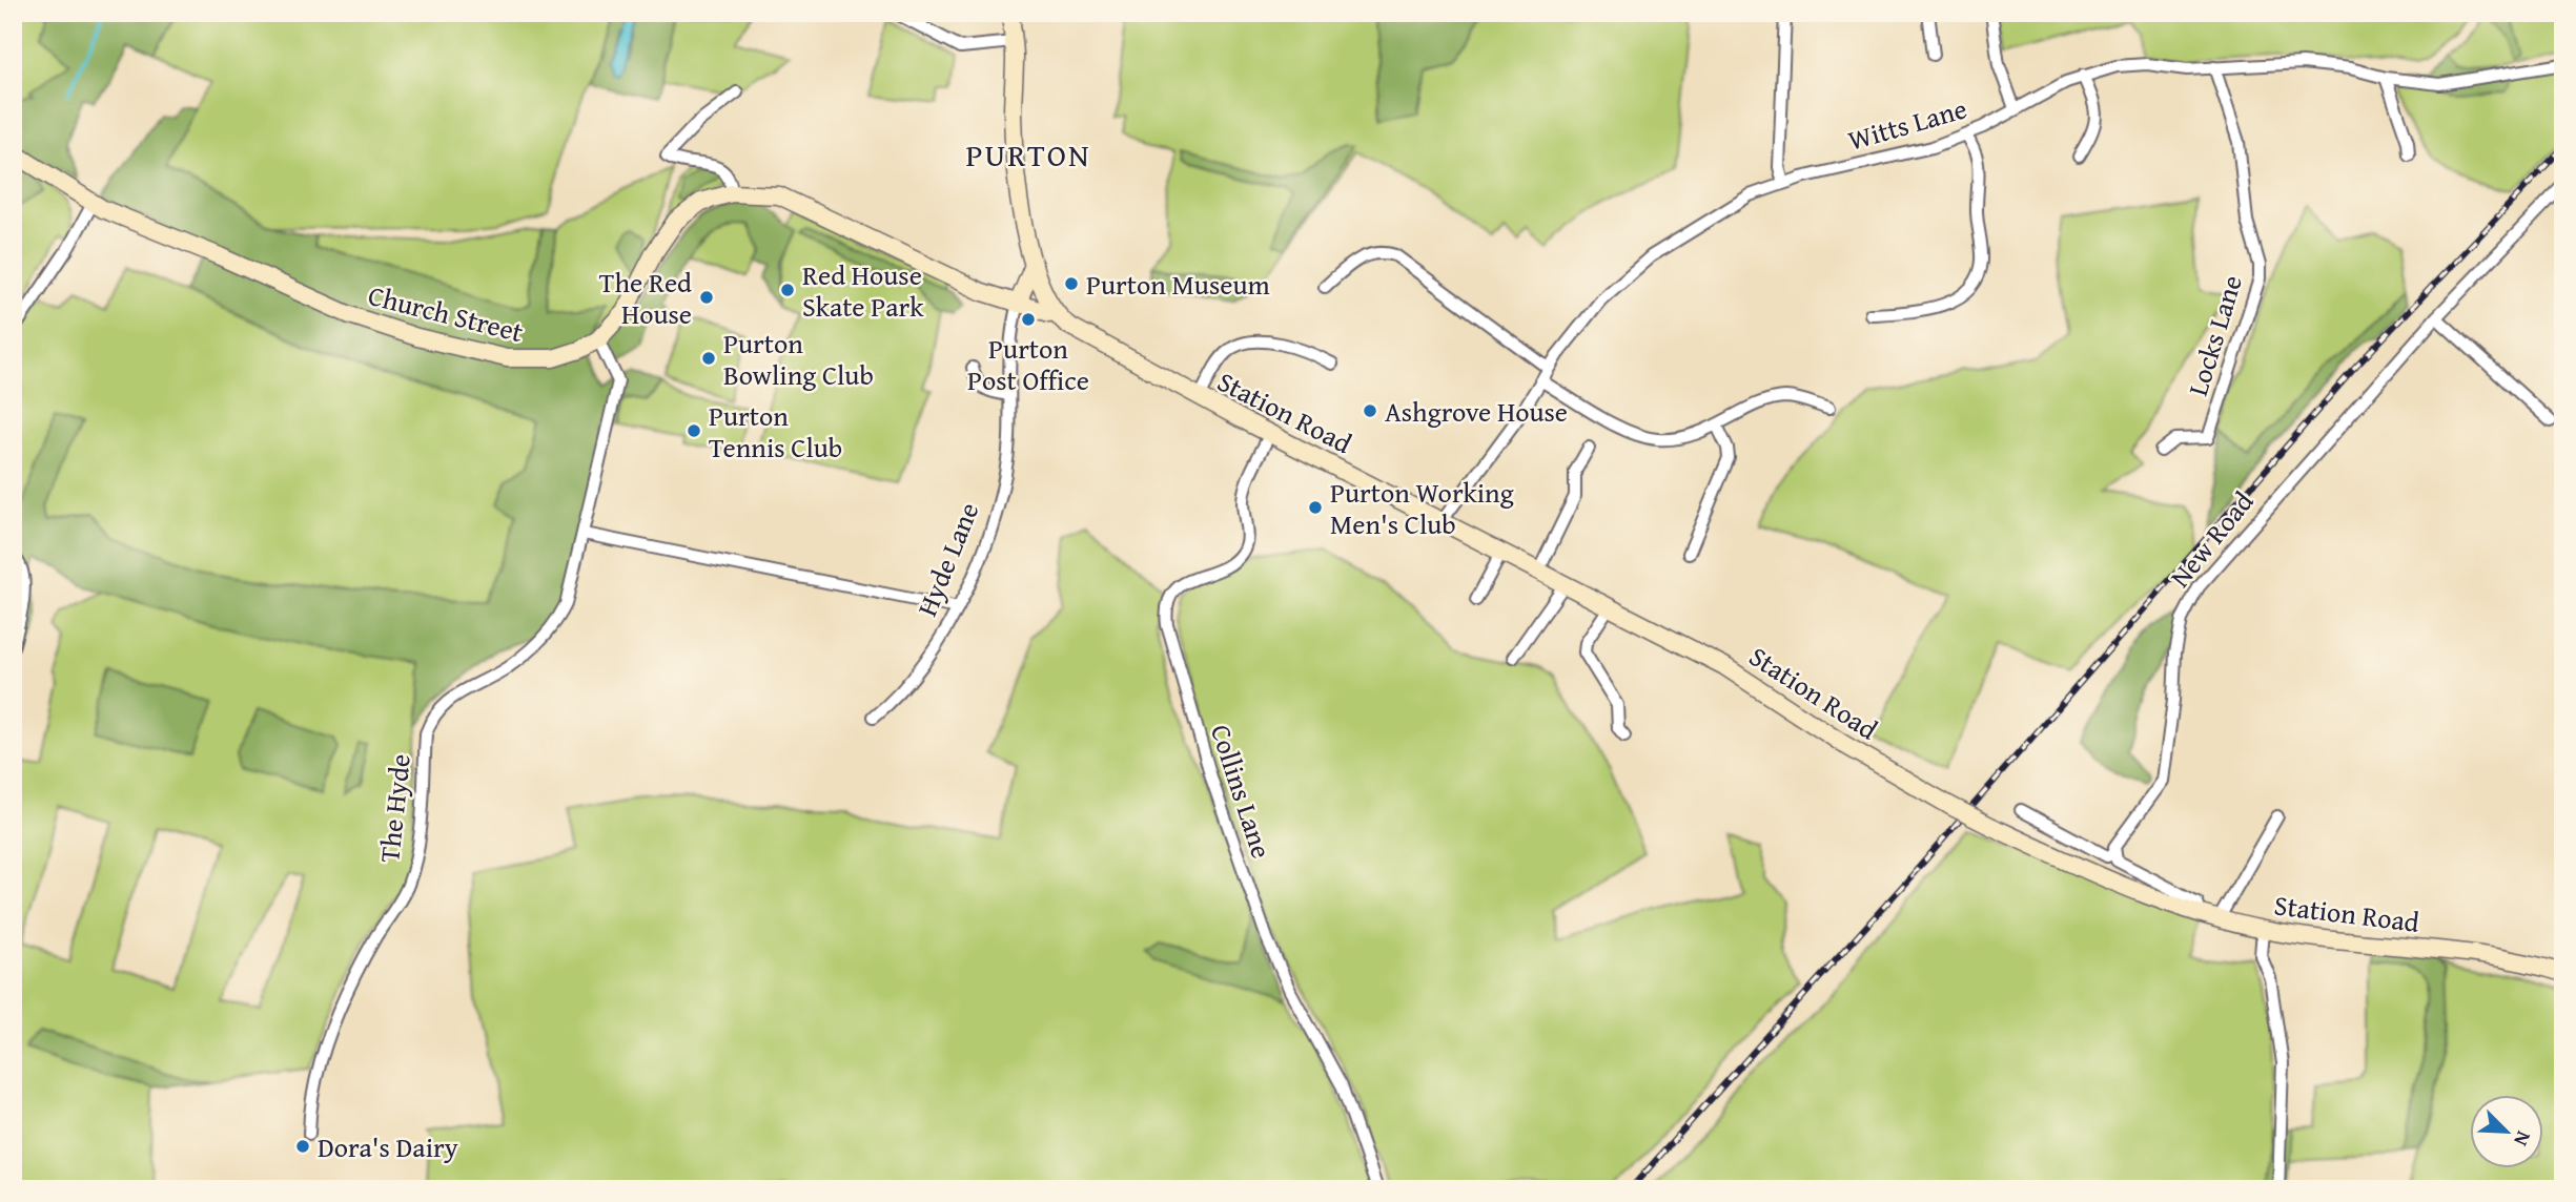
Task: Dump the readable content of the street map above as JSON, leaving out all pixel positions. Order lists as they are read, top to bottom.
{
  "streets": {
    "street": [
      "Witts Lane",
      "Church Street",
      "Locks Lane",
      "Station Road",
      "New Road",
      "Hyde Lane",
      "Collins Lane",
      "The Hyde"
    ]
  },
  "crossings": [
    ["Witts Lane", "Locks Lane"],
    ["Witts Lane", "Station Road"],
    ["Church Street", "Station Road"],
    ["Church Street", "Hyde Lane"],
    ["Church Street", "The Hyde"],
    ["Station Road", "Collins Lane"]
  ],
  "districts": ["PURTON"],
  "places": [
    "Purton Museum",
    "Red House Skate Park",
    "The Red House",
    "Purton Post Office",
    "Purton Bowling Club",
    "Ashgrove House",
    "Purton Tennis Club",
    "Purton Working Men's Club",
    "Dora's Dairy"
  ],
  "north": "bottom right"
}
